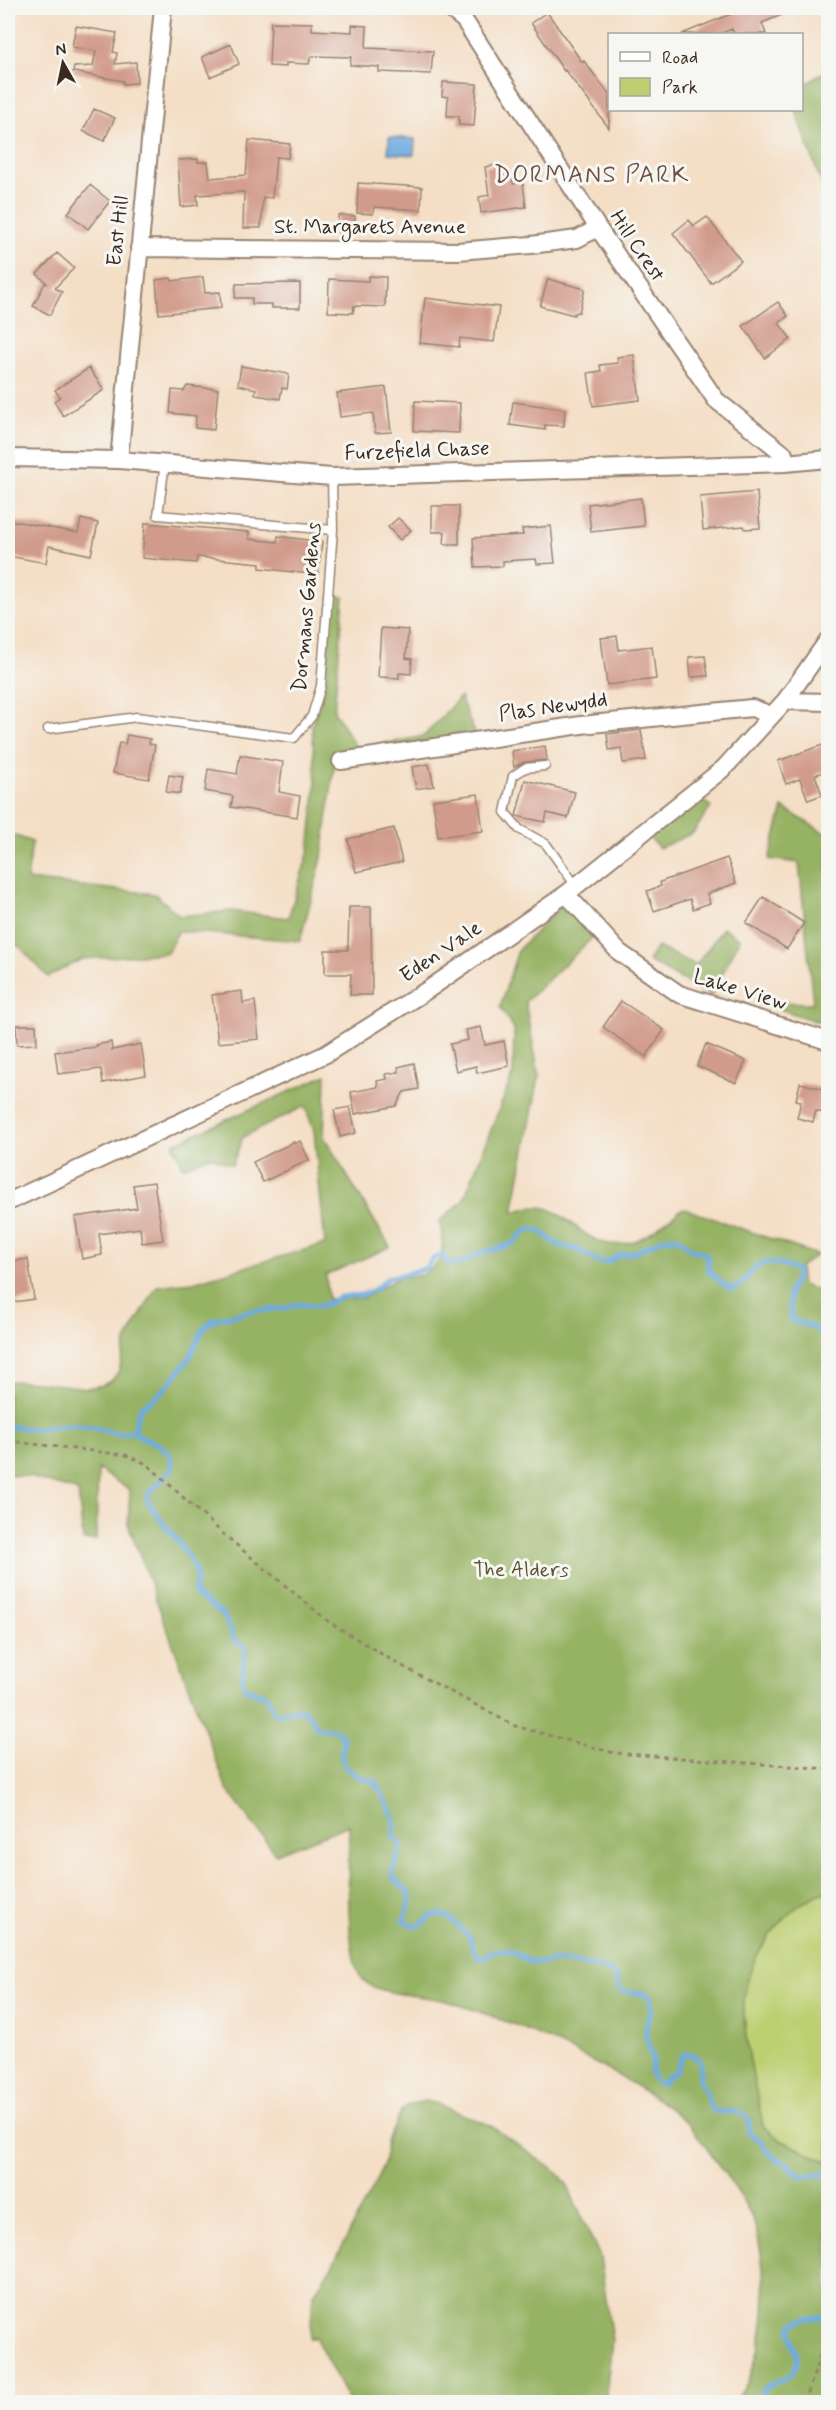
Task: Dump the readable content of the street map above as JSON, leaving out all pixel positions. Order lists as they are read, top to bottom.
{
  "streets": {
    "street": [
      "St. Margarets Avenue",
      "East Hill",
      "Hill Crest",
      "Furzefield Chase",
      "Plas Newydd",
      "Eden Vale",
      "Lake View"
    ],
    "lane": ["Dormans Gardens"]
  },
  "crossings": [
    ["St. Margarets Avenue", "East Hill"],
    ["St. Margarets Avenue", "Hill Crest"],
    ["East Hill", "Furzefield Chase"],
    ["Hill Crest", "Furzefield Chase"],
    ["Furzefield Chase", "Dormans Gardens"],
    ["Plas Newydd", "Eden Vale"],
    ["Eden Vale", "Lake View"]
  ],
  "districts": ["DORMANS PARK"],
  "parks": ["The Alders"],
  "legend": ["Road", "Park"],
  "north": "top"
}
